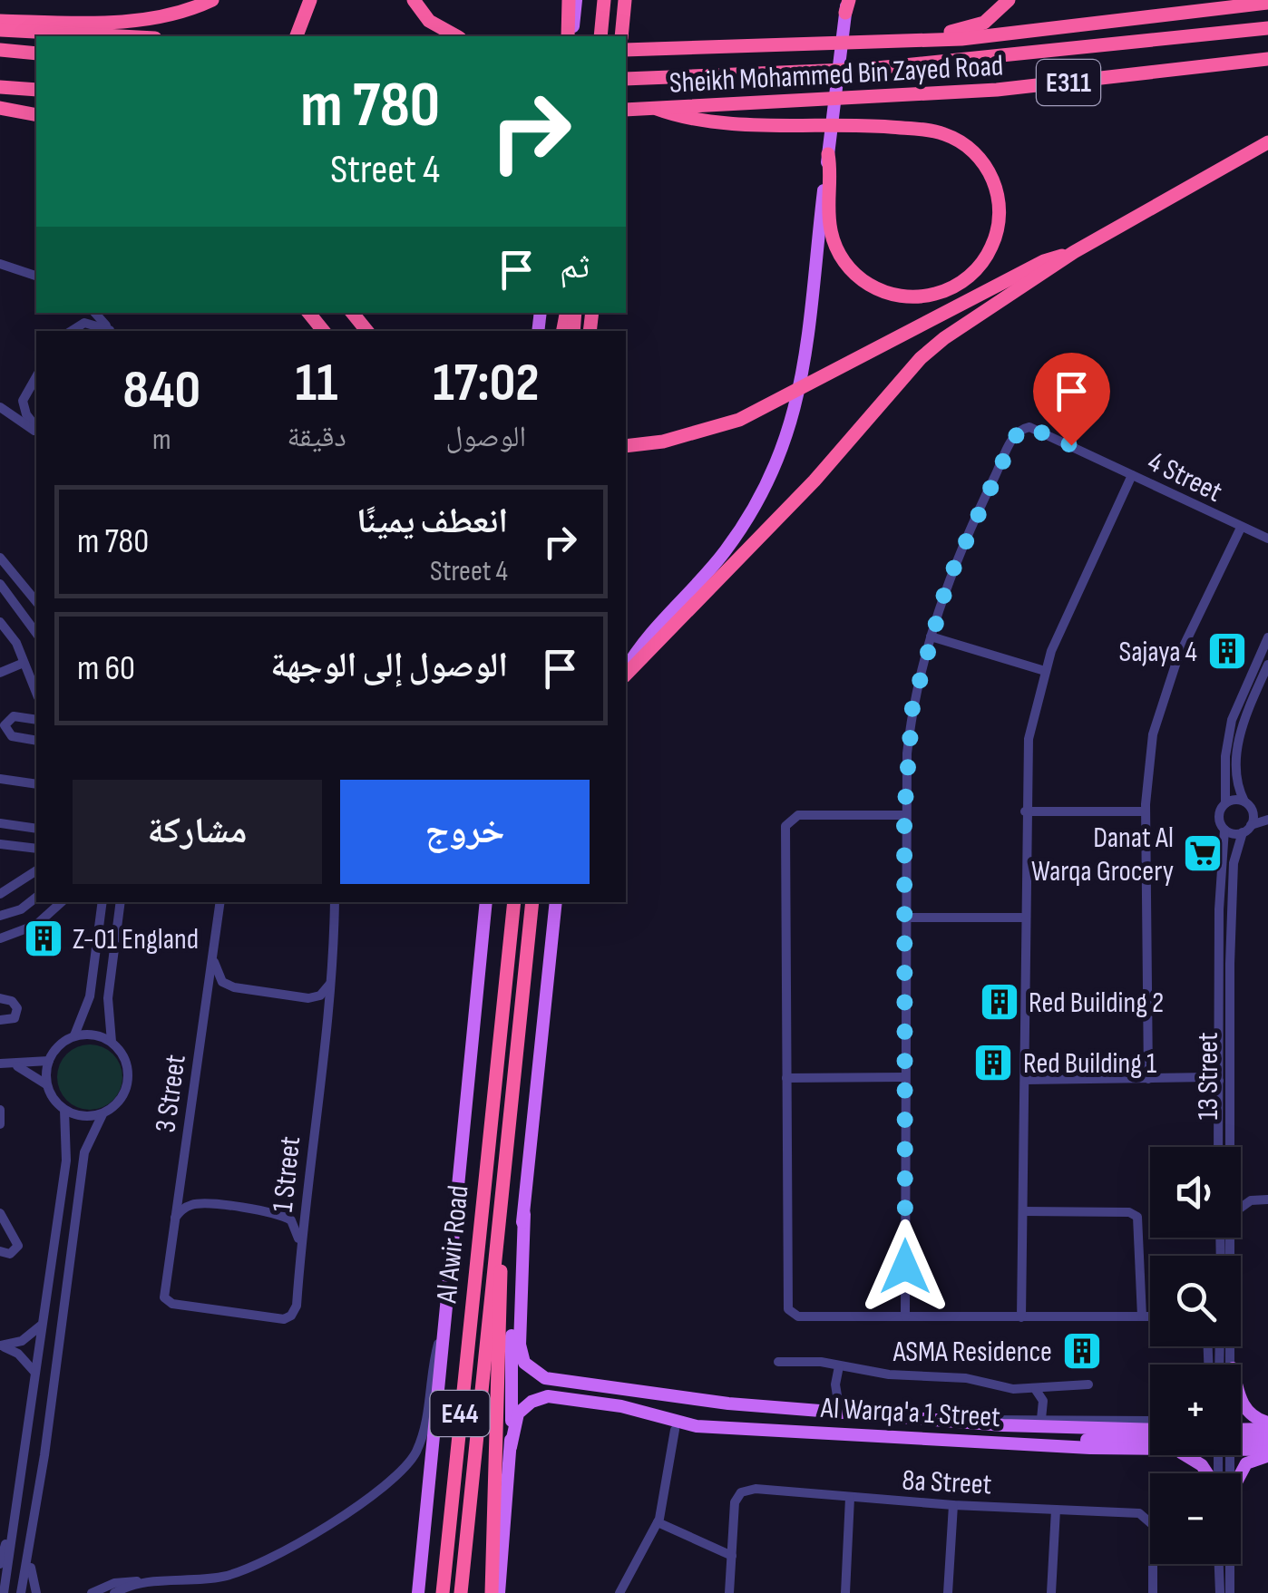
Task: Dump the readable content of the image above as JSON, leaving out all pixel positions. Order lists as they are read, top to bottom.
{
  "streets": {
    "highway": [
      "Sheikh Mohammed Bin Zayed Road",
      "E311",
      "Al Awir Road",
      "E44"
    ],
    "main road": ["Al Warqa'a 1 Street"],
    "street": [
      "4 Street",
      "13 Street",
      "3 Street",
      "1 Street",
      "8a Street"
    ]
  },
  "crossings": [
    ["3 Street", "1 Street"]
  ],
  "places": {
    "building": [
      "Sajaya 4",
      "Z-01 England",
      "Red Building 2",
      "Red Building 1",
      "ASMA Residence"
    ],
    "supermarket": ["Danat Al Warqa Grocery"]
  },
  "page": {
    "turn": ["780 m", "4 Street"],
    "then": "ثم",
    "eta": [
      "17:02",
      "الوصول",
      "11",
      "دقيقة",
      "840",
      "m"
    ],
    "list": [
      {
        "name": "انعطف يمينًا",
        "note": "4 Street",
        "value": "780 m"
      },
      {
        "name": "الوصول إلى الوجهة",
        "value": "60 m"
      }
    ],
    "buttons": ["خروج", "مشاركة"],
    "map_buttons": ["+", "−"]
  }
}
